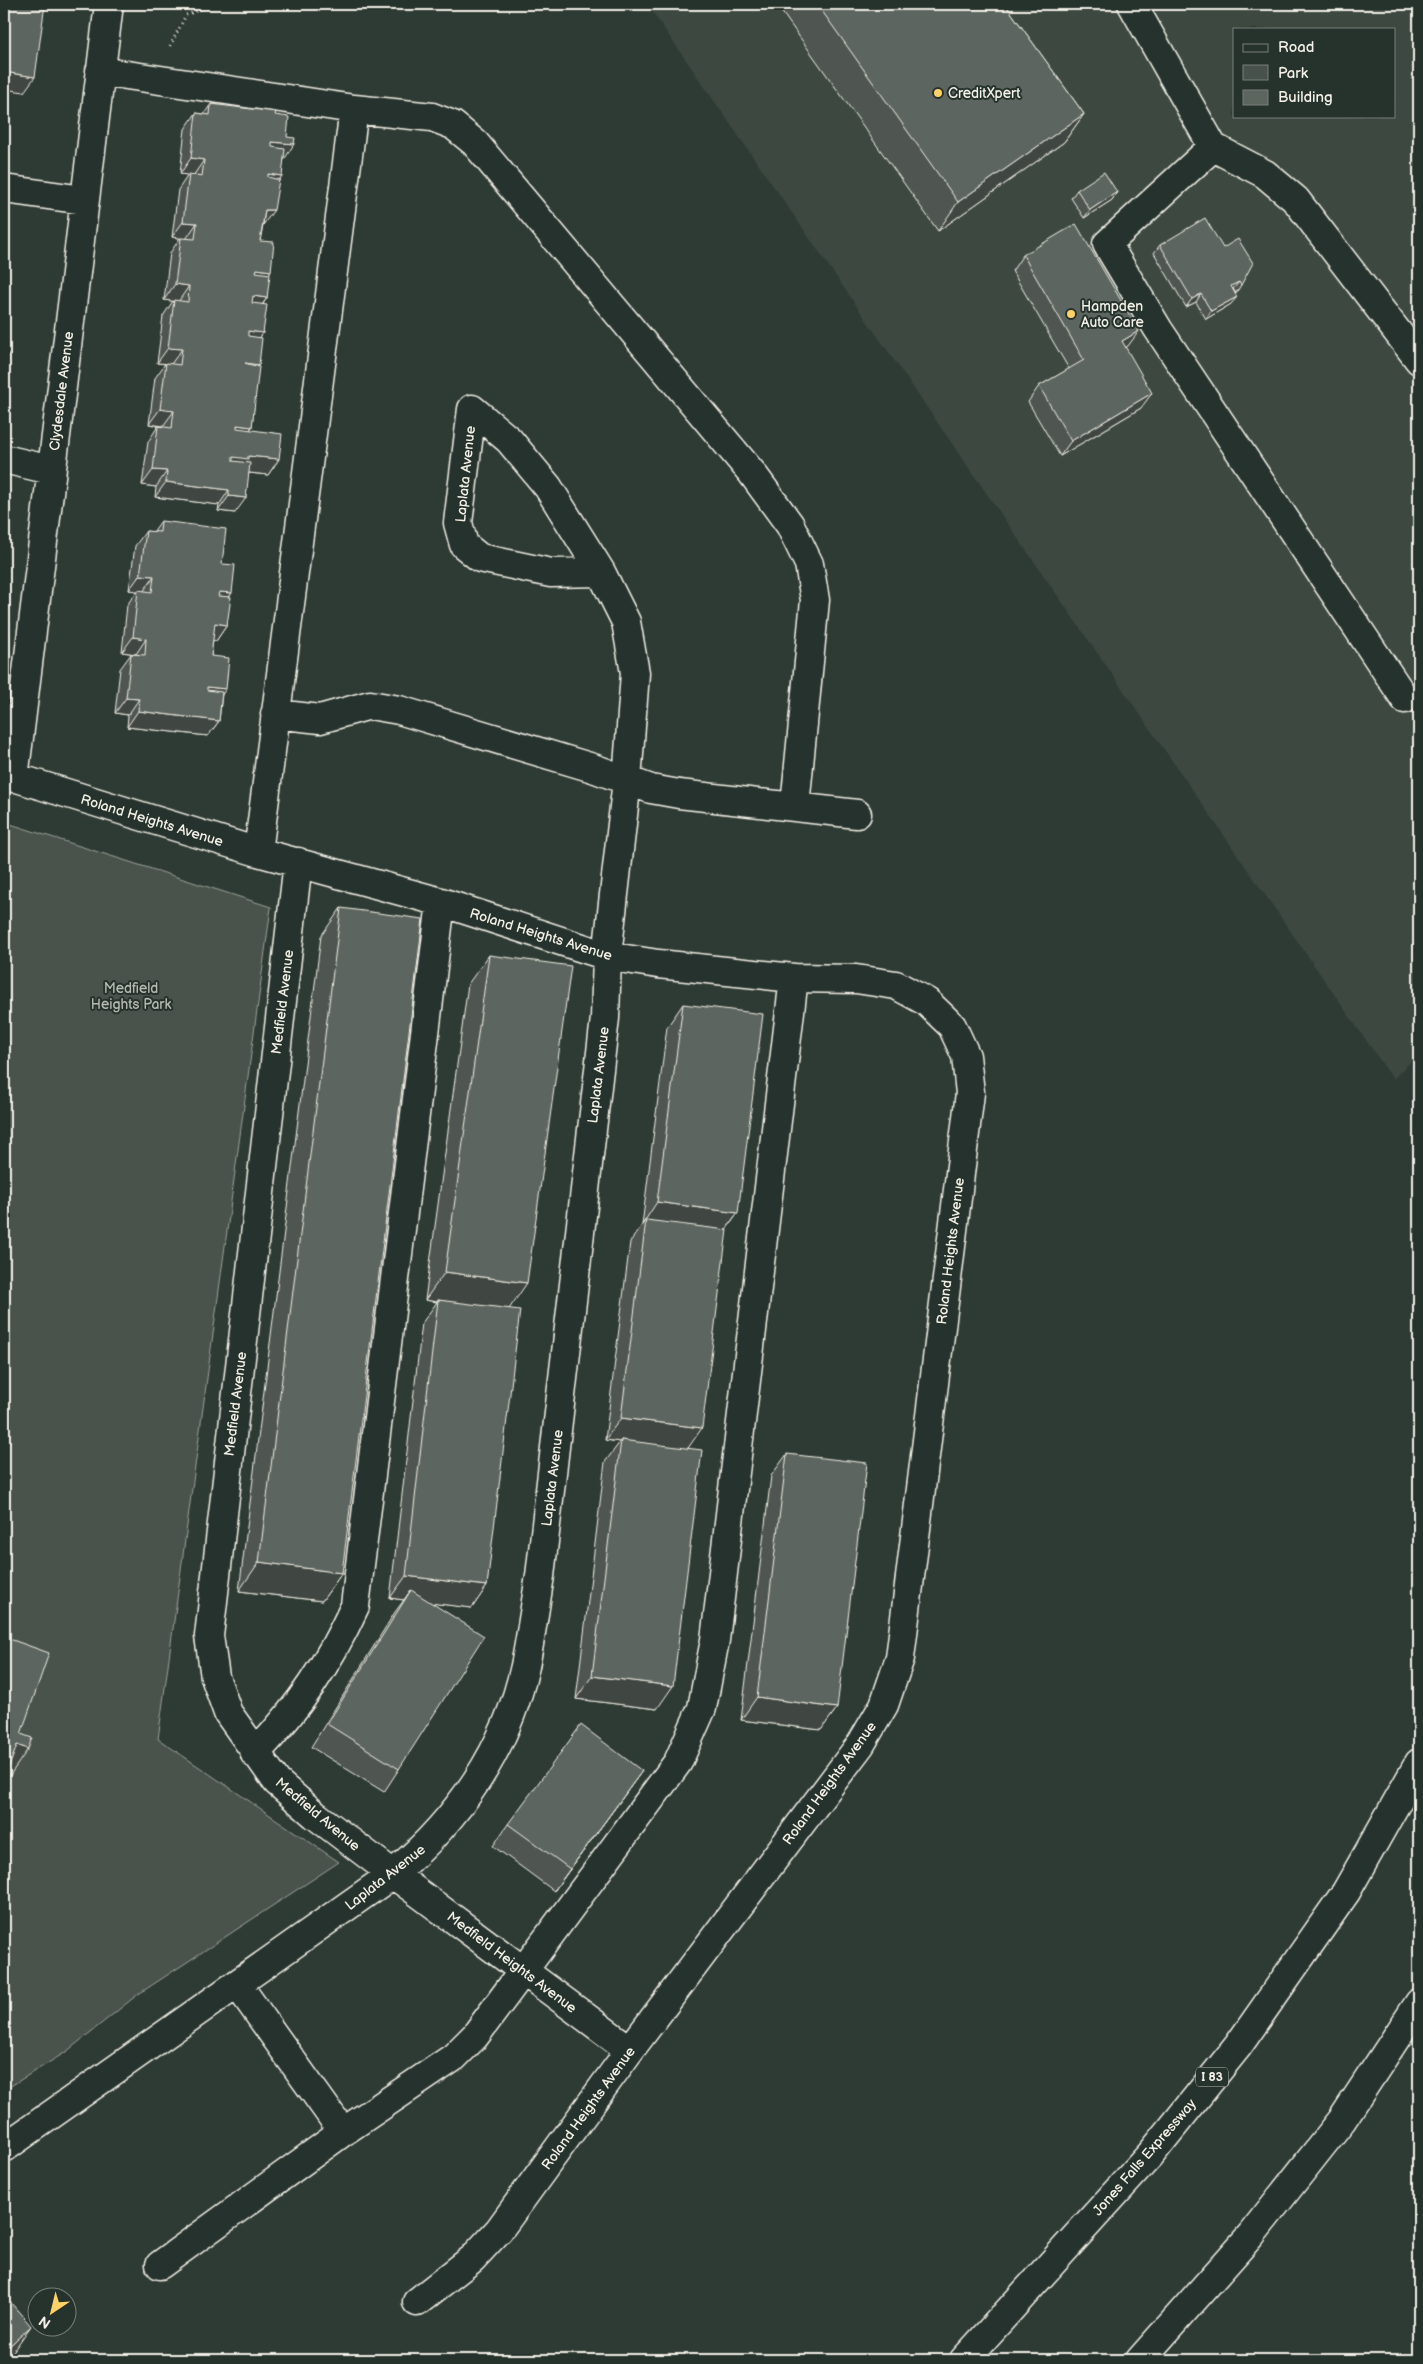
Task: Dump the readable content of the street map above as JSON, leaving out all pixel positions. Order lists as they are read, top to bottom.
{
  "streets": {
    "main road": [
      "Clydesdale Avenue",
      "Laplata Avenue",
      "Roland Heights Avenue",
      "Medfield Avenue",
      "Medfield Heights Avenue",
      "I 83",
      "Jones Falls Expressway"
    ]
  },
  "crossings": [
    ["Clydesdale Avenue", "Roland Heights Avenue"],
    ["Laplata Avenue", "Roland Heights Avenue"],
    ["Laplata Avenue", "Medfield Avenue"],
    ["Laplata Avenue", "Medfield Heights Avenue"],
    ["Roland Heights Avenue", "Medfield Avenue"],
    ["Roland Heights Avenue", "Medfield Heights Avenue"],
    ["Medfield Avenue", "Medfield Heights Avenue"]
  ],
  "parks": ["Medfield Heights Park"],
  "places": ["CreditXpert", "Hampden Auto Care"],
  "legend": ["Road", "Park", "Building"],
  "north": "bottom left"
}
